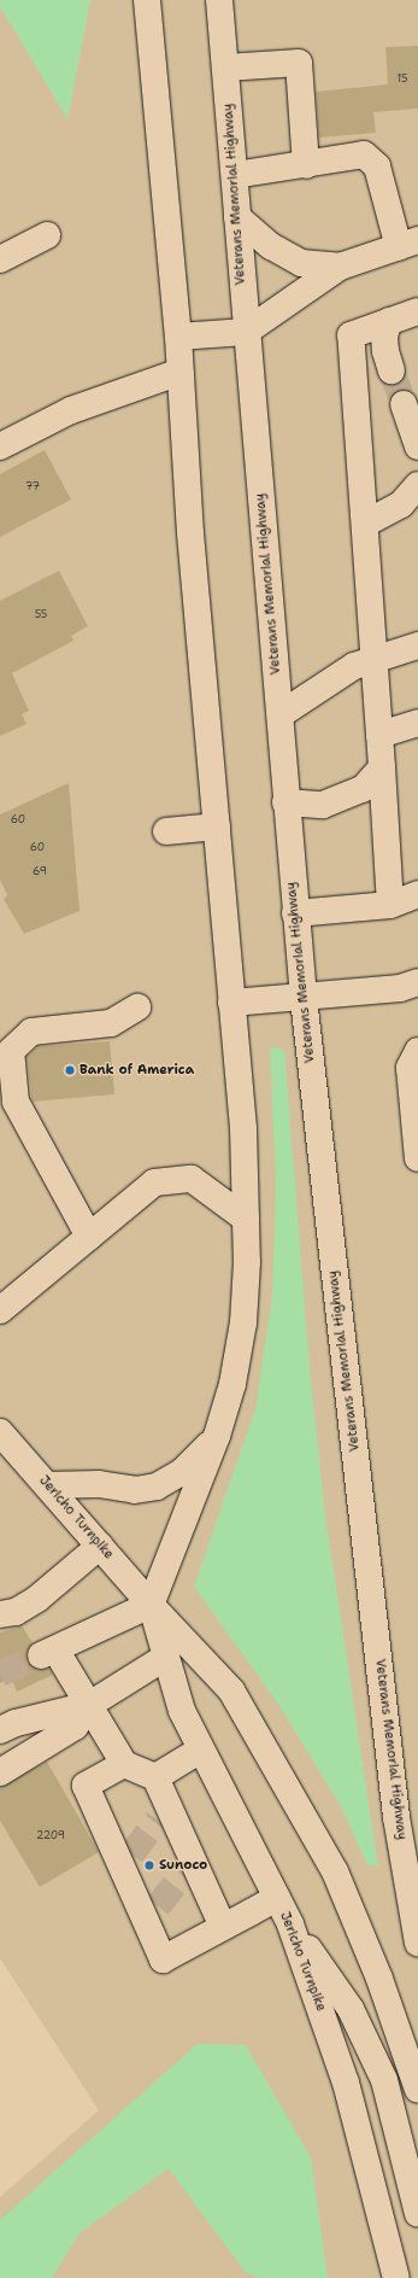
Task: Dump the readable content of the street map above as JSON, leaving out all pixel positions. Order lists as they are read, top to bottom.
{
  "streets": {
    "main road": ["Veterans Memorial Highway", "Jericho Turnpike"]
  },
  "places": ["Bank of America", "Sunoco"],
  "house_numbers": [
    "15",
    "77",
    "55",
    "60",
    "60",
    "69",
    "2209"
  ]
}
